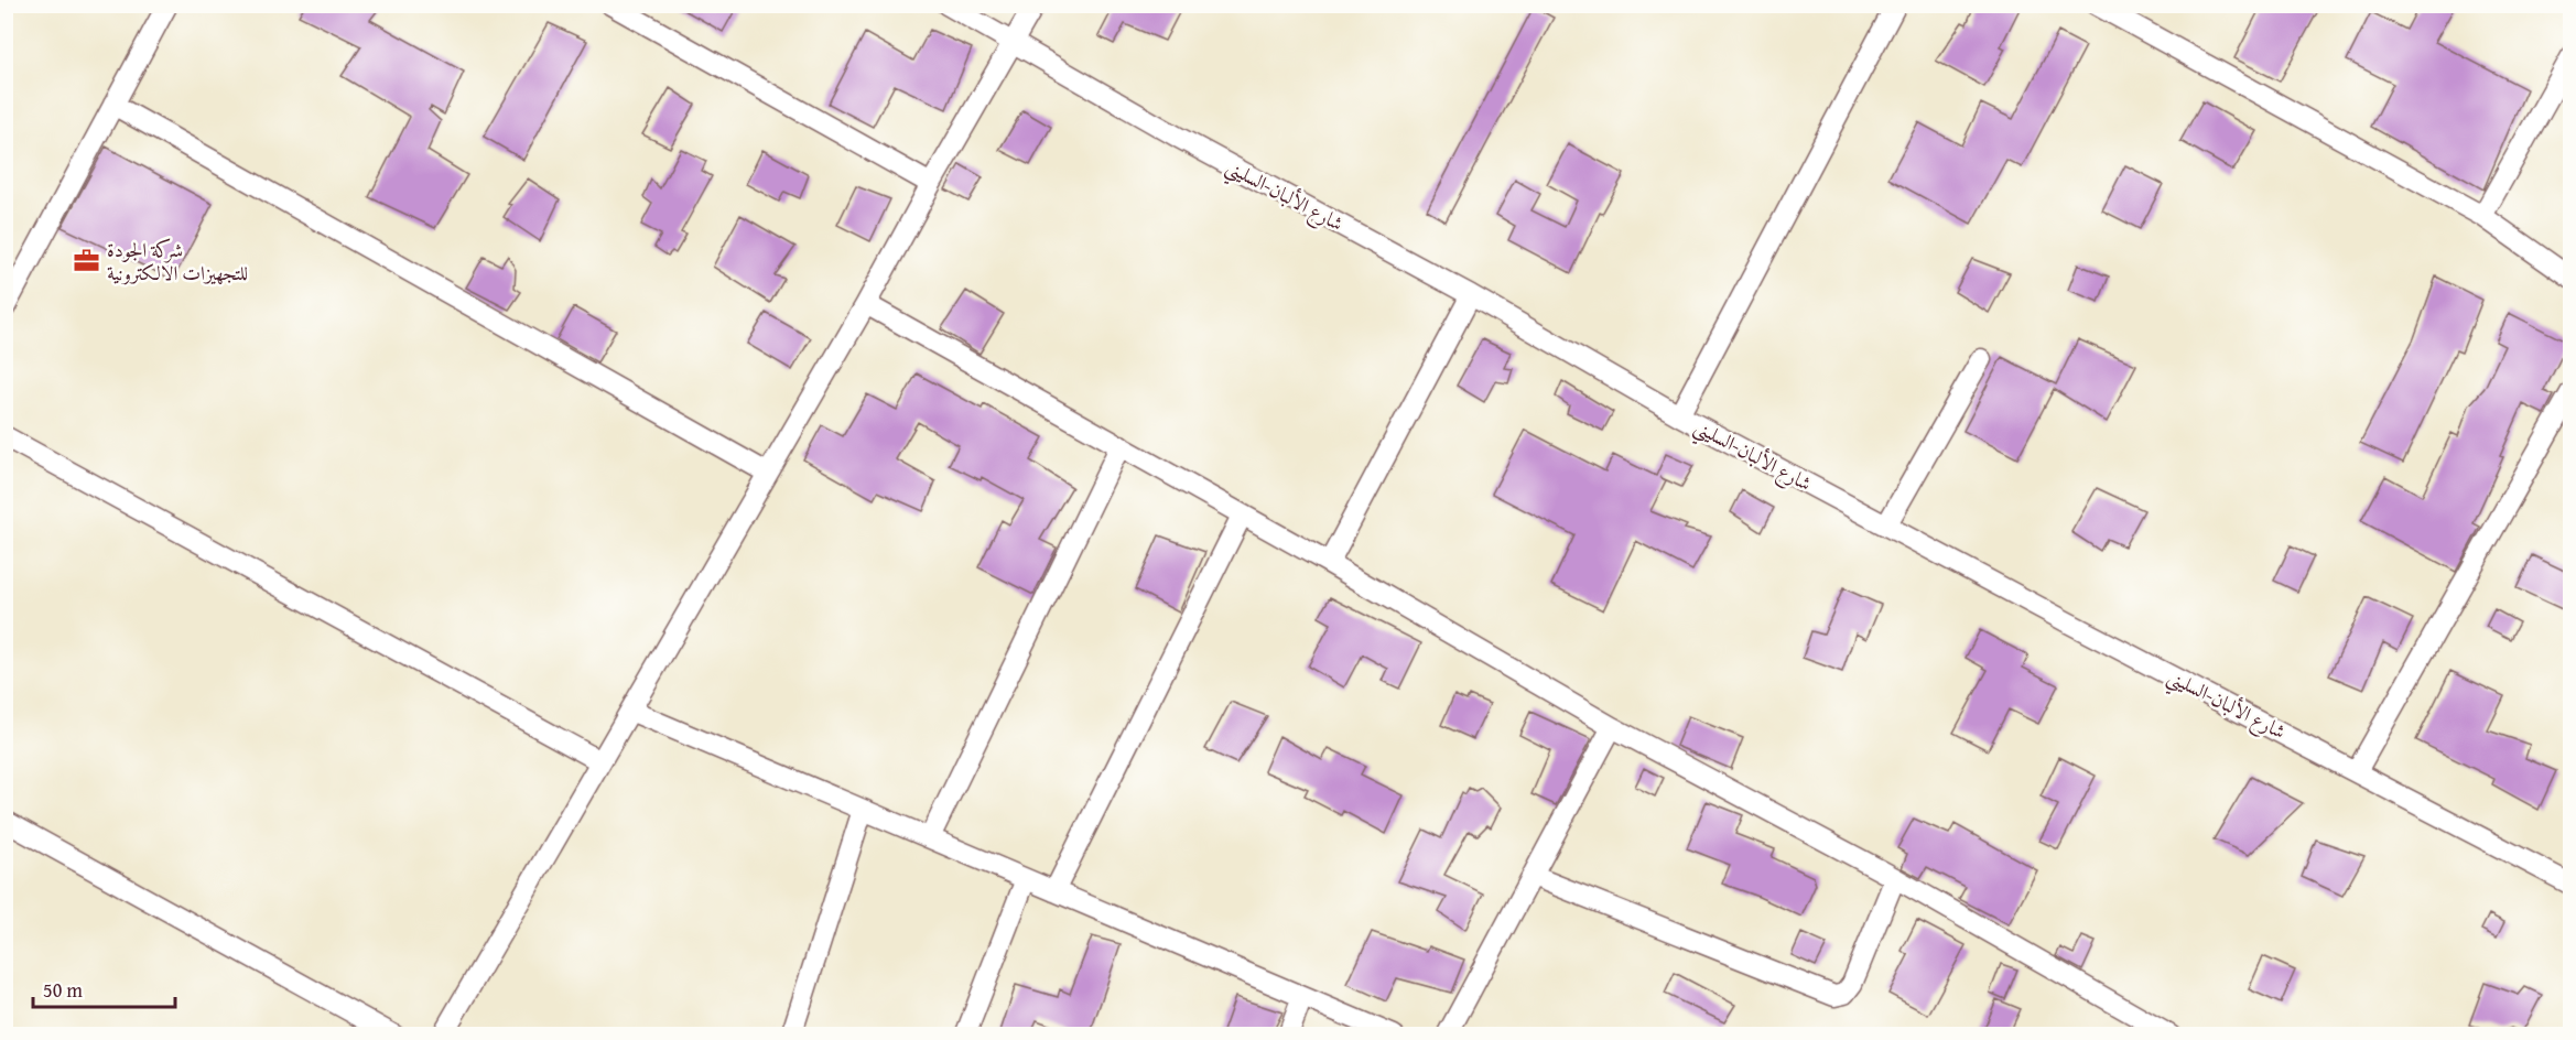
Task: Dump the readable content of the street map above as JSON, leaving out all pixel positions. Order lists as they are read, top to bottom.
{
  "streets": {
    "street": ["شارع الألبان-السليني"]
  },
  "places": {
    "office": ["شركة الجودة للتجهيزات الالكترونية"]
  },
  "scale_bar": "50 m"
}
